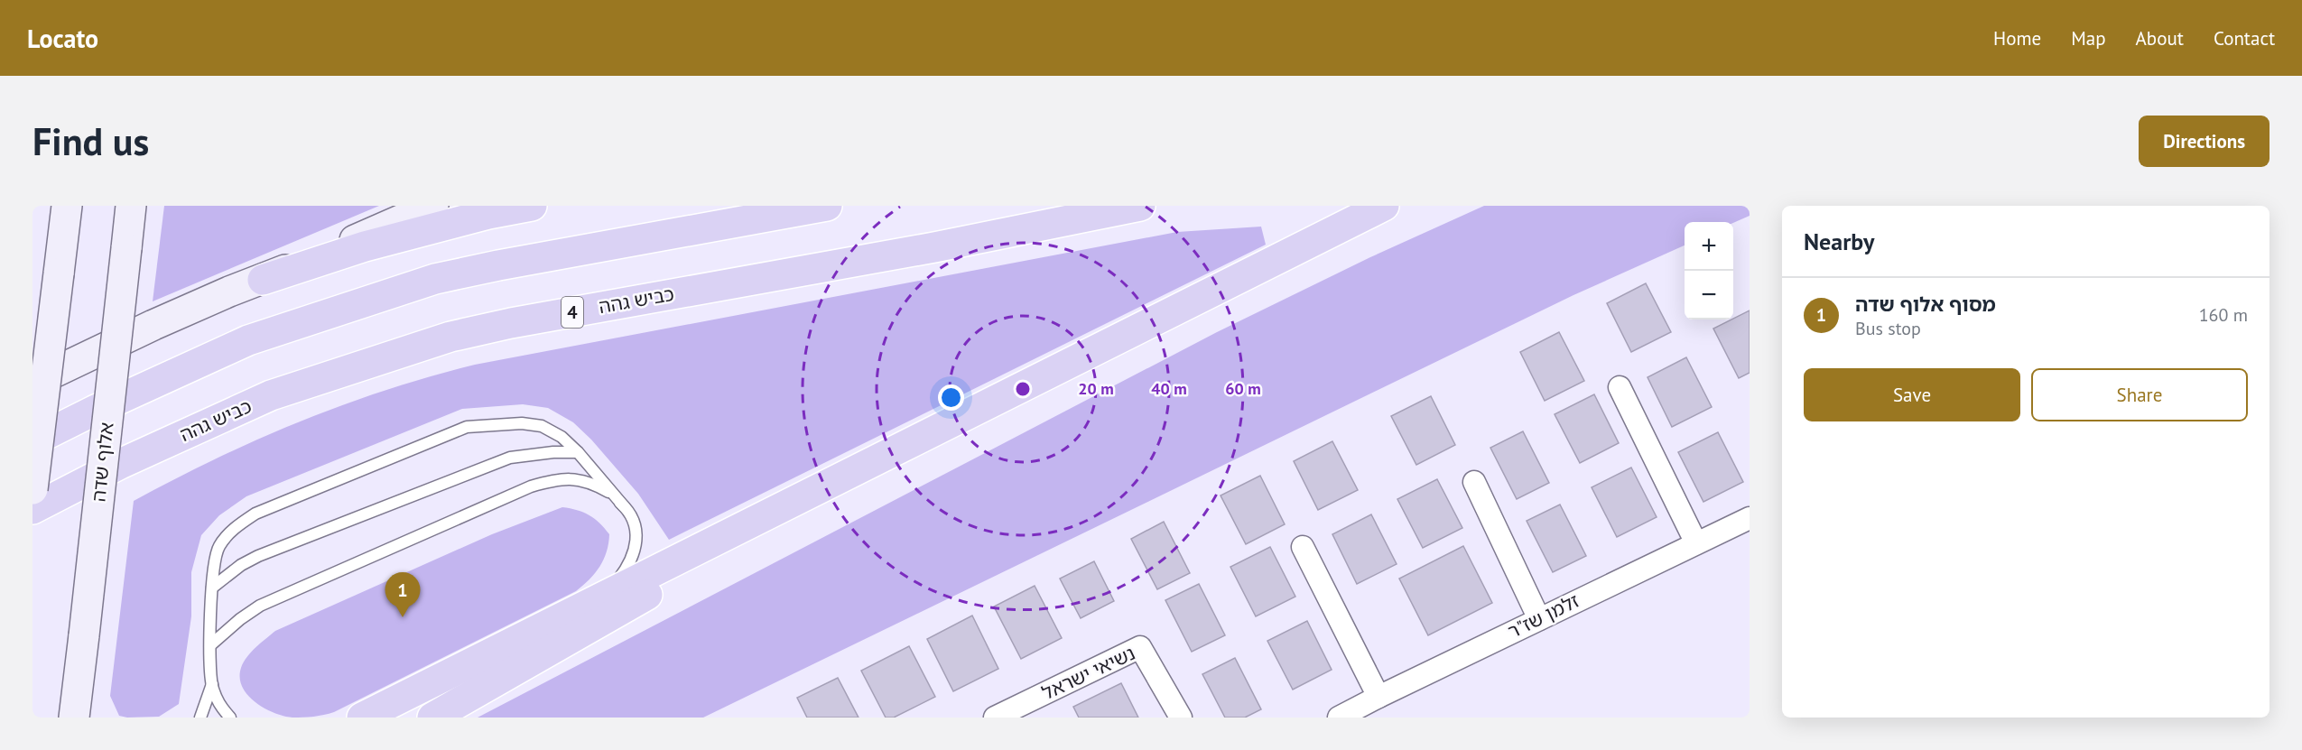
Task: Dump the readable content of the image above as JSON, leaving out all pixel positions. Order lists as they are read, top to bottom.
{
  "streets": {
    "highway": ["כביש גהה", "4"],
    "main road": ["אלוף שדה"],
    "street": ["זלמן שז\"ר", "נשיאי ישראל"]
  },
  "page": {
    "header": "Locato",
    "nav": [
      "Home",
      "Map",
      "About",
      "Contact"
    ],
    "buttons": [
      "Directions",
      ["Save", "Share"]
    ],
    "title": "Find us",
    "heading": "Nearby",
    "map_buttons": ["+", "−"],
    "list": [
      {
        "mark": "1",
        "name": "מסוף אלוף שדה",
        "note": "Bus stop",
        "value": "160 m"
      }
    ],
    "pins": "1"
  },
  "rings": ["20 m", "40 m", "60 m"]
}
